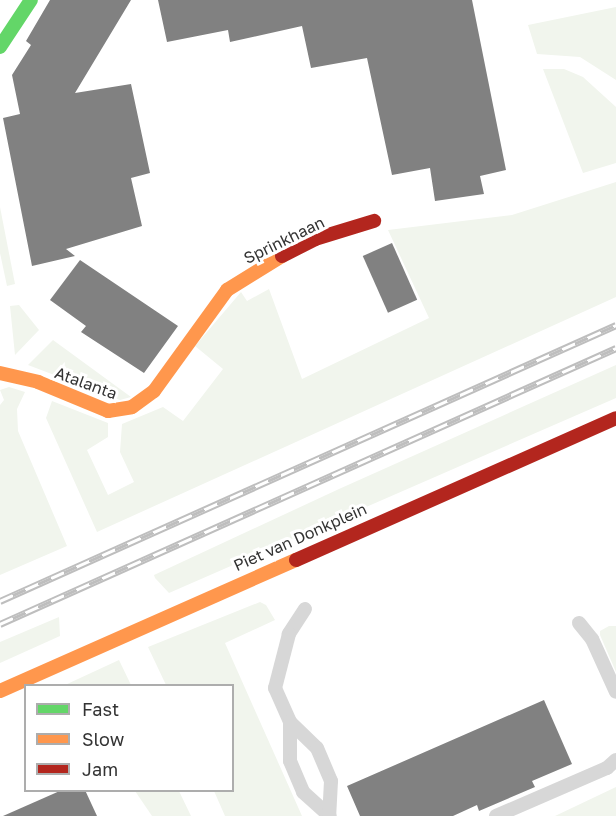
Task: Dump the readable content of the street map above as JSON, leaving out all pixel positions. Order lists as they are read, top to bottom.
{
  "streets": {
    "street": ["Sprinkhaan", "Atalanta", "Piet van Donkplein"]
  },
  "crossings": [
    ["Sprinkhaan", "Atalanta"]
  ],
  "legend": ["Fast", "Slow", "Jam"]
}
